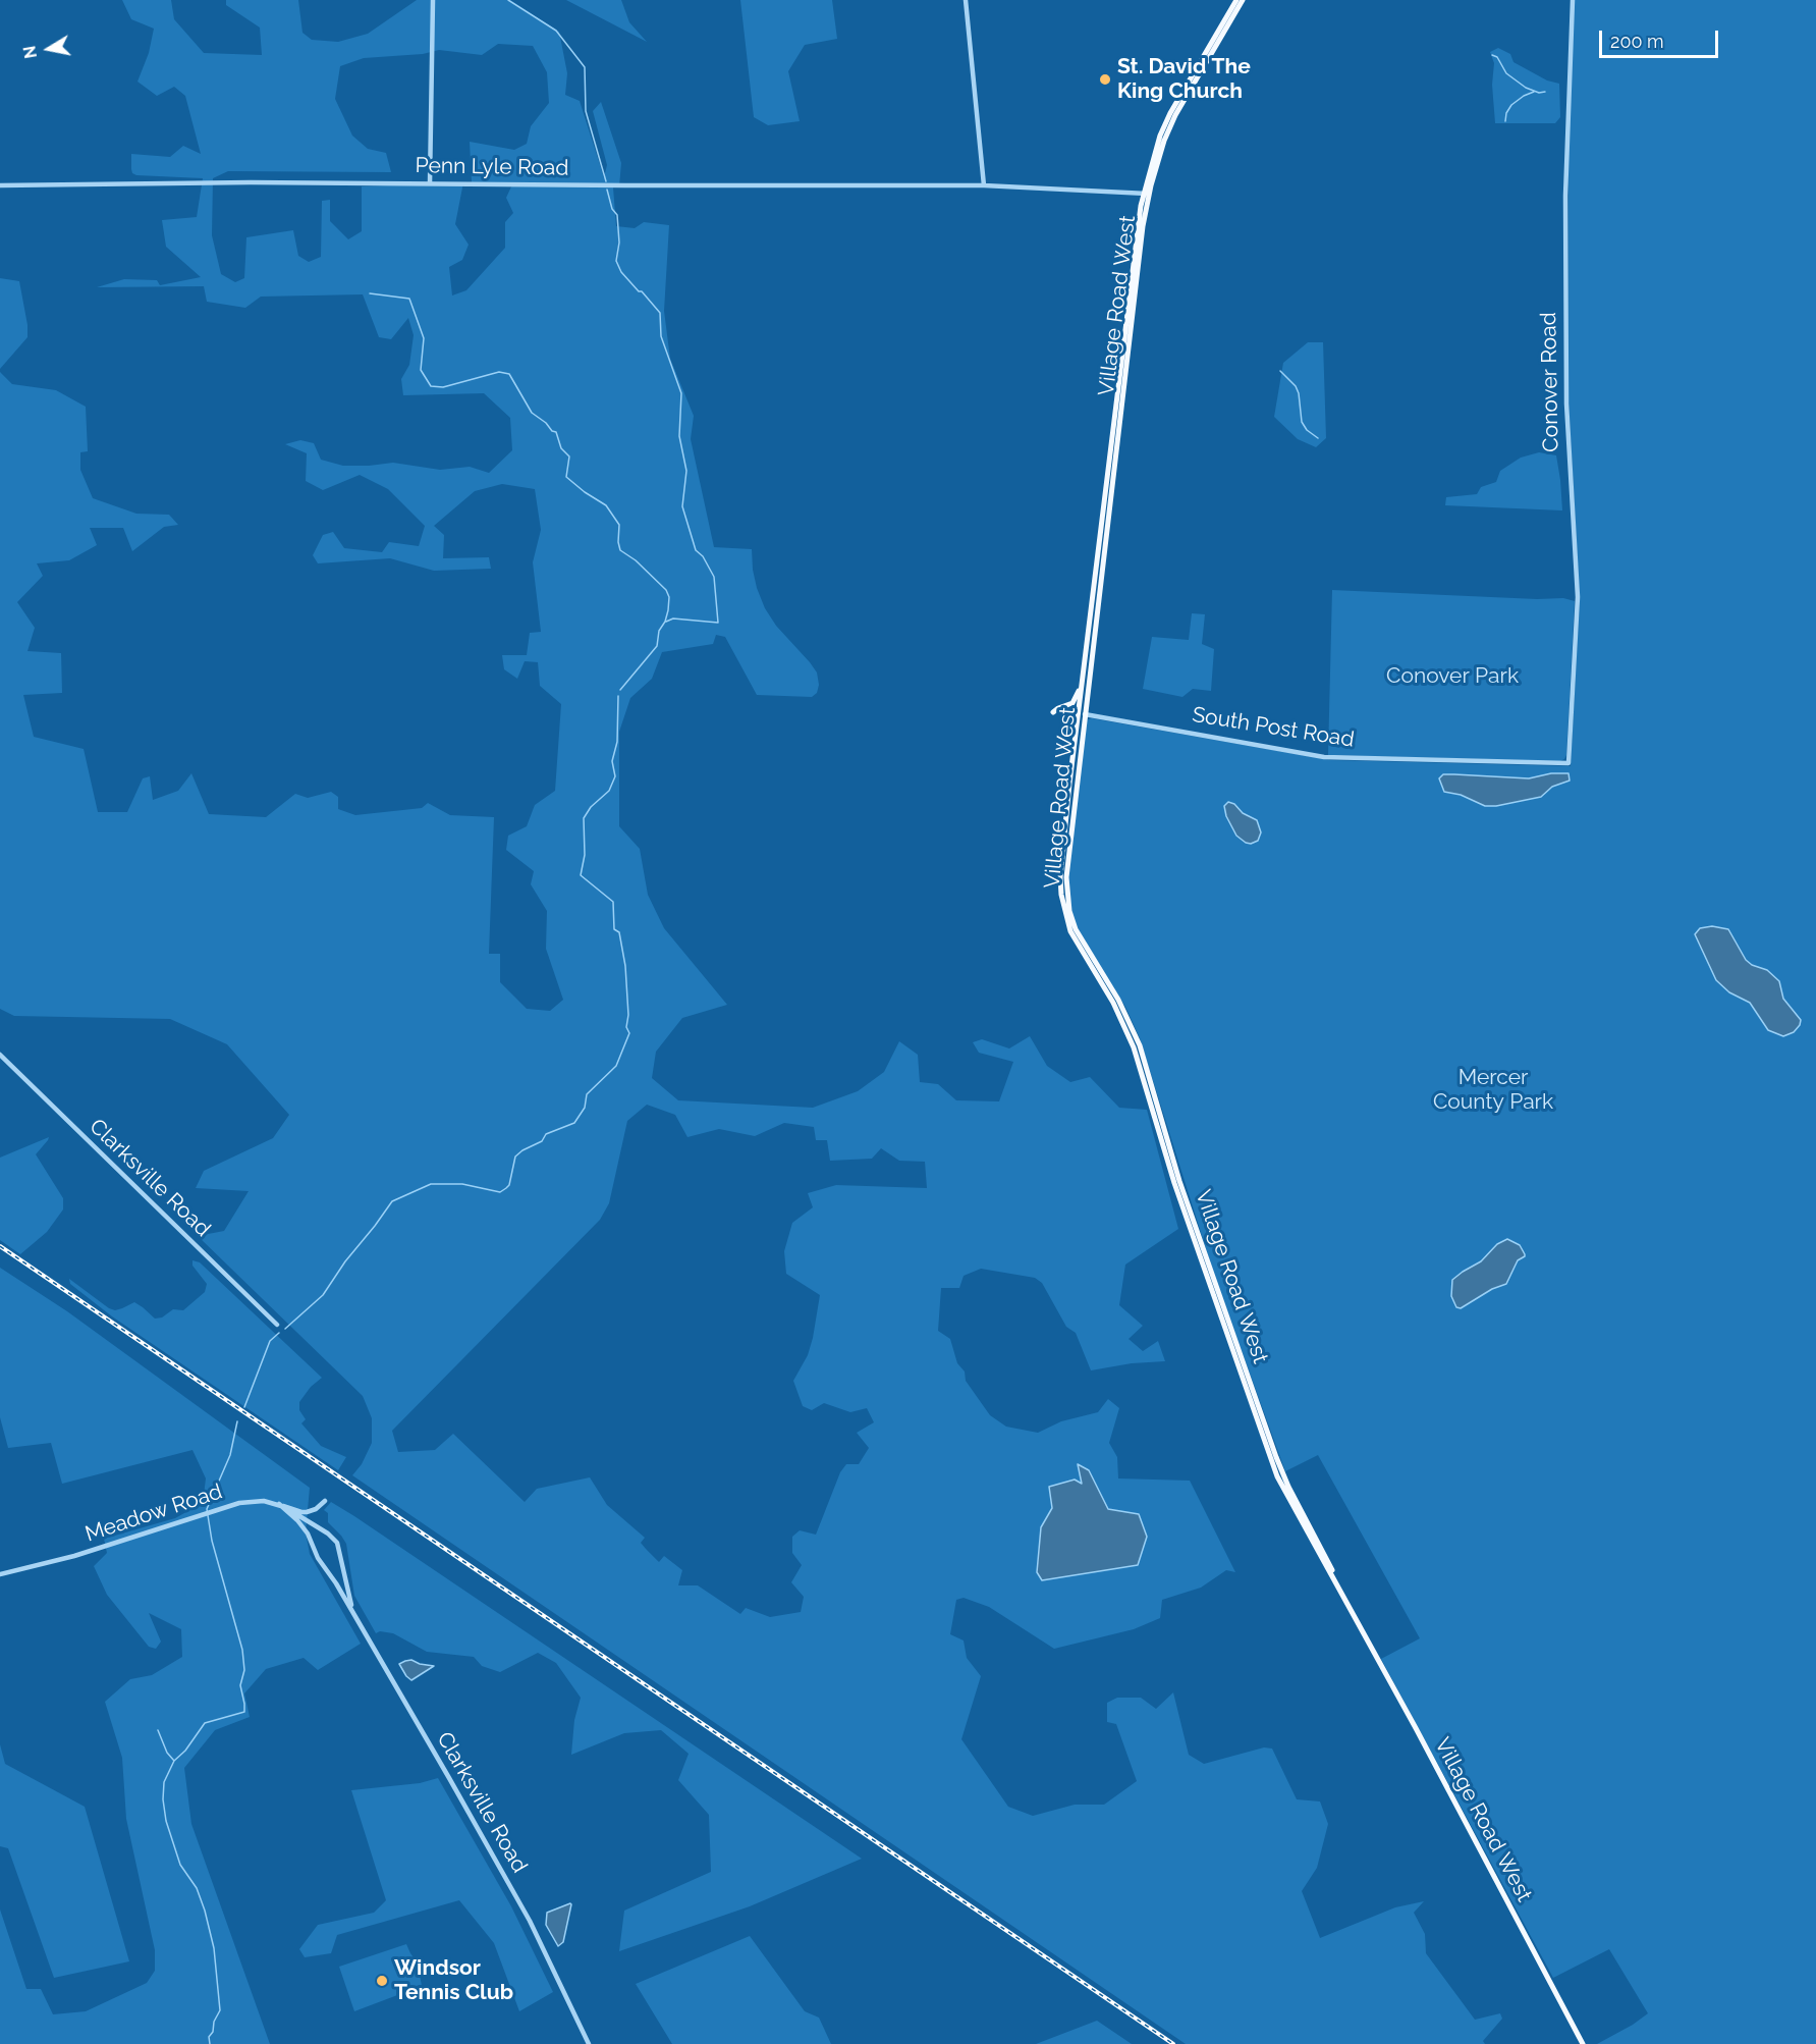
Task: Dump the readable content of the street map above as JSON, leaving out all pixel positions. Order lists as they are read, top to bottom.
{
  "streets": {
    "main road": ["Village Road West"],
    "street": [
      "Penn Lyle Road",
      "Conover Road",
      "South Post Road",
      "Clarksville Road",
      "Meadow Road"
    ]
  },
  "crossings": [
    ["Penn Lyle Road", "Village Road West"],
    ["Village Road West", "South Post Road"],
    ["Conover Road", "South Post Road"],
    ["Clarksville Road", "Meadow Road"]
  ],
  "parks": ["Conover Park", "Mercer County Park"],
  "places": ["St. David The King Church", "Windsor Tennis Club"],
  "scale_bar": "200 m",
  "north": "left"
}
